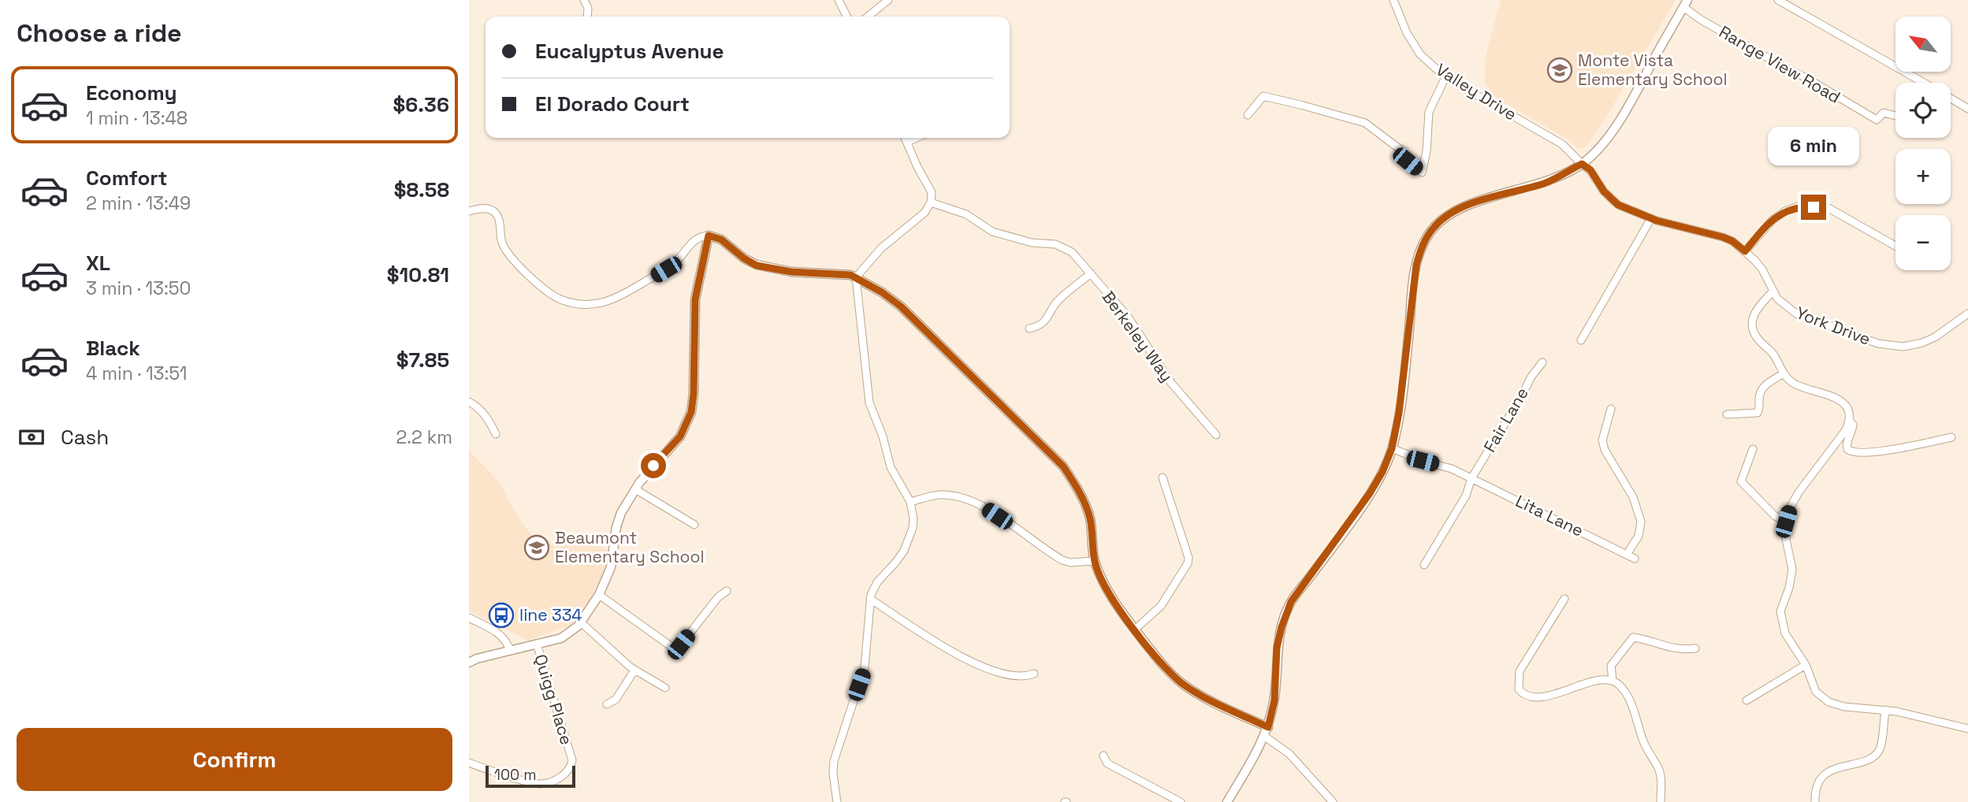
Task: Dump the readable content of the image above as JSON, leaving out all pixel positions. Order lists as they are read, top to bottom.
{
  "streets": {
    "street": [
      "Range View Road",
      "Valley Drive",
      "York Drive",
      "Berkeley Way",
      "Fair Lane",
      "Lita Lane",
      "Quigg Place"
    ]
  },
  "crossings": [
    ["Valley Drive", "York Drive"],
    ["Fair Lane", "Lita Lane"]
  ],
  "places": {
    "school or university": ["Monte Vista Elementary School", "Beaumont Elementary School"],
    "bus stop": ["line 334"]
  },
  "scale_bar": "100 m",
  "north": "top left",
  "page": {
    "heading": "Choose a ride",
    "map_buttons": ["+", "−"],
    "banner": ["Eucalyptus Avenue", "El Dorado Court"],
    "list": [
      {
        "name": "Economy",
        "note": "1 min · 13:48",
        "value": "$6.36"
      },
      {
        "name": "Comfort",
        "note": "2 min · 13:49",
        "value": "$8.58"
      },
      {
        "name": "XL",
        "note": "3 min · 13:50",
        "value": "$10.81"
      },
      {
        "name": "Black",
        "note": "4 min · 13:51",
        "value": "$7.85"
      }
    ],
    "bubble": "6 min",
    "pay": ["Cash", "2.2 km"],
    "buttons": "Confirm",
    "scale": "100 m"
  }
}
